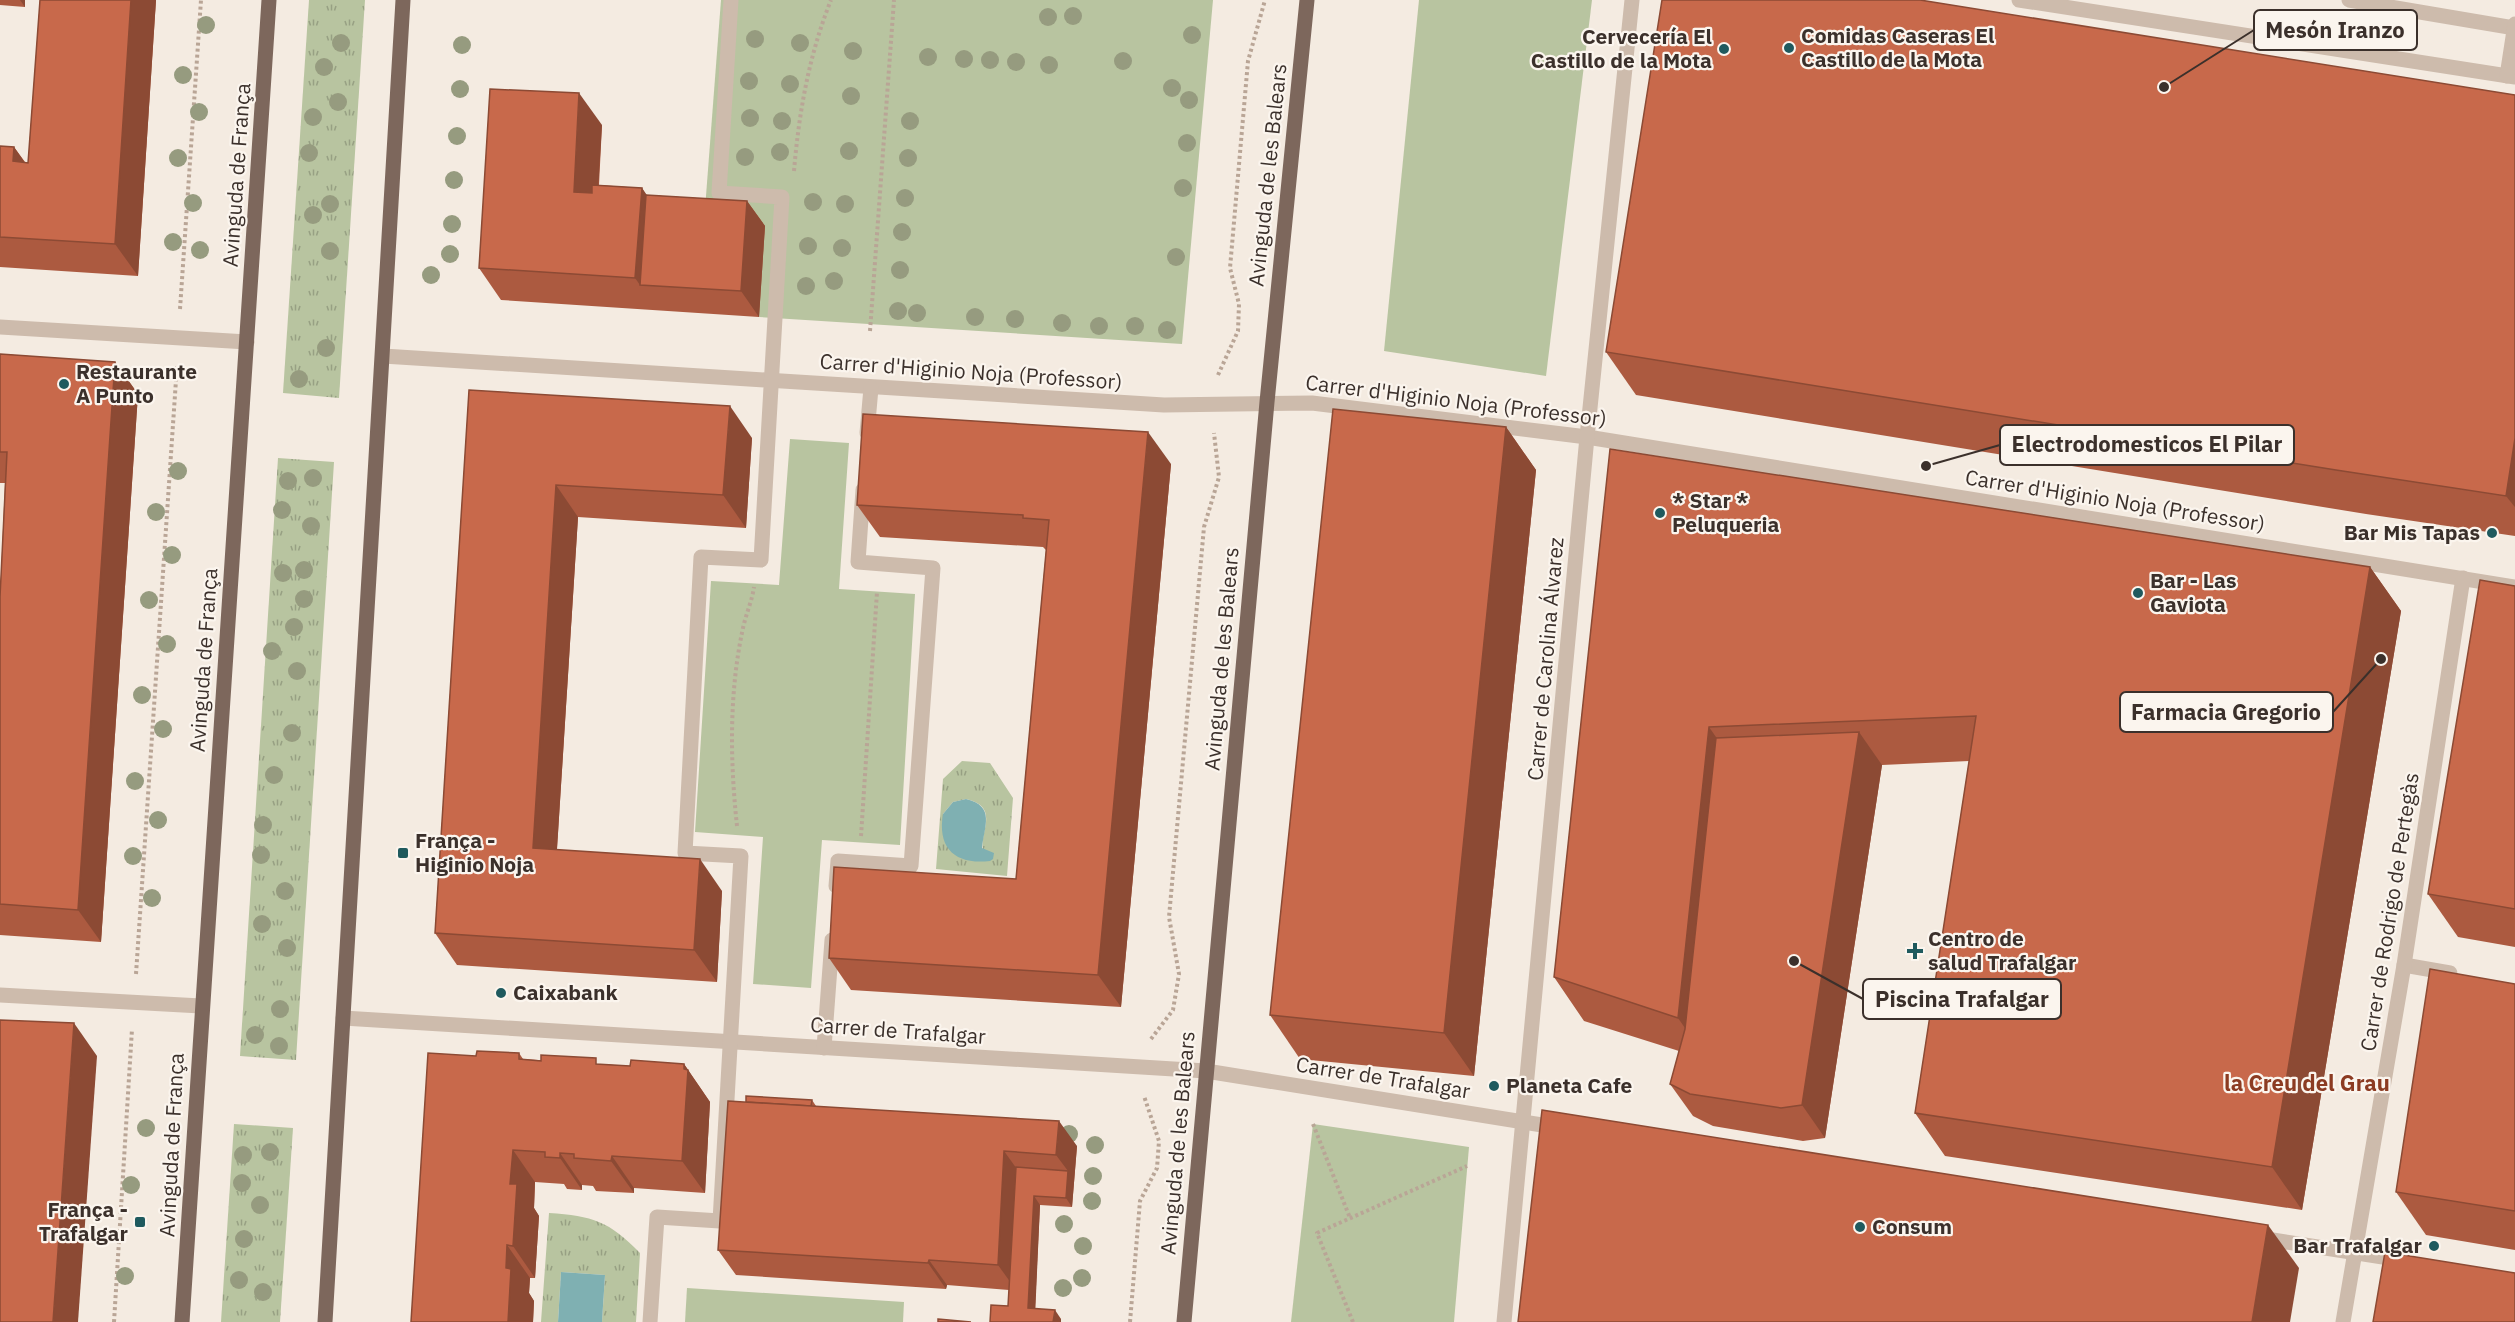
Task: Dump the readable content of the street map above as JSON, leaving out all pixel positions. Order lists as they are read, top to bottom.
{
  "streets": {
    "main road": ["Avinguda de França", "Avinguda de les Balears"],
    "street": [
      "Carrer d'Higinio Noja (Professor)",
      "Carrer de Carolina Álvarez",
      "Carrer de Rodrigo de Pertegàs",
      "Carrer de Trafalgar"
    ]
  },
  "crossings": [
    ["Avinguda de les Balears", "Carrer d'Higinio Noja (Professor)"],
    ["Avinguda de les Balears", "Carrer de Trafalgar"],
    ["Carrer d'Higinio Noja (Professor)", "Carrer de Carolina Álvarez"],
    ["Carrer d'Higinio Noja (Professor)", "Carrer de Rodrigo de Pertegàs"],
    ["Carrer de Carolina Álvarez", "Carrer de Trafalgar"]
  ],
  "districts": ["la Creu del Grau"],
  "places": {
    "other": [
      "Comidas Caseras El Castillo de la Mota",
      "Cervecería El Castillo de la Mota",
      "Mesón Iranzo",
      "Restaurante A Punto",
      "Electrodomesticos El Pilar",
      "* Star * Peluqueria",
      "Bar Mis Tapas",
      "Bar - Las Gaviota",
      "Farmacia Gregorio",
      "Piscina Trafalgar",
      "Caixabank",
      "Planeta Cafe",
      "Consum",
      "Bar Trafalgar"
    ],
    "transit": ["França - Higinio Noja", "França - Trafalgar"],
    "health": ["Centro de salud Trafalgar"]
  }
}
